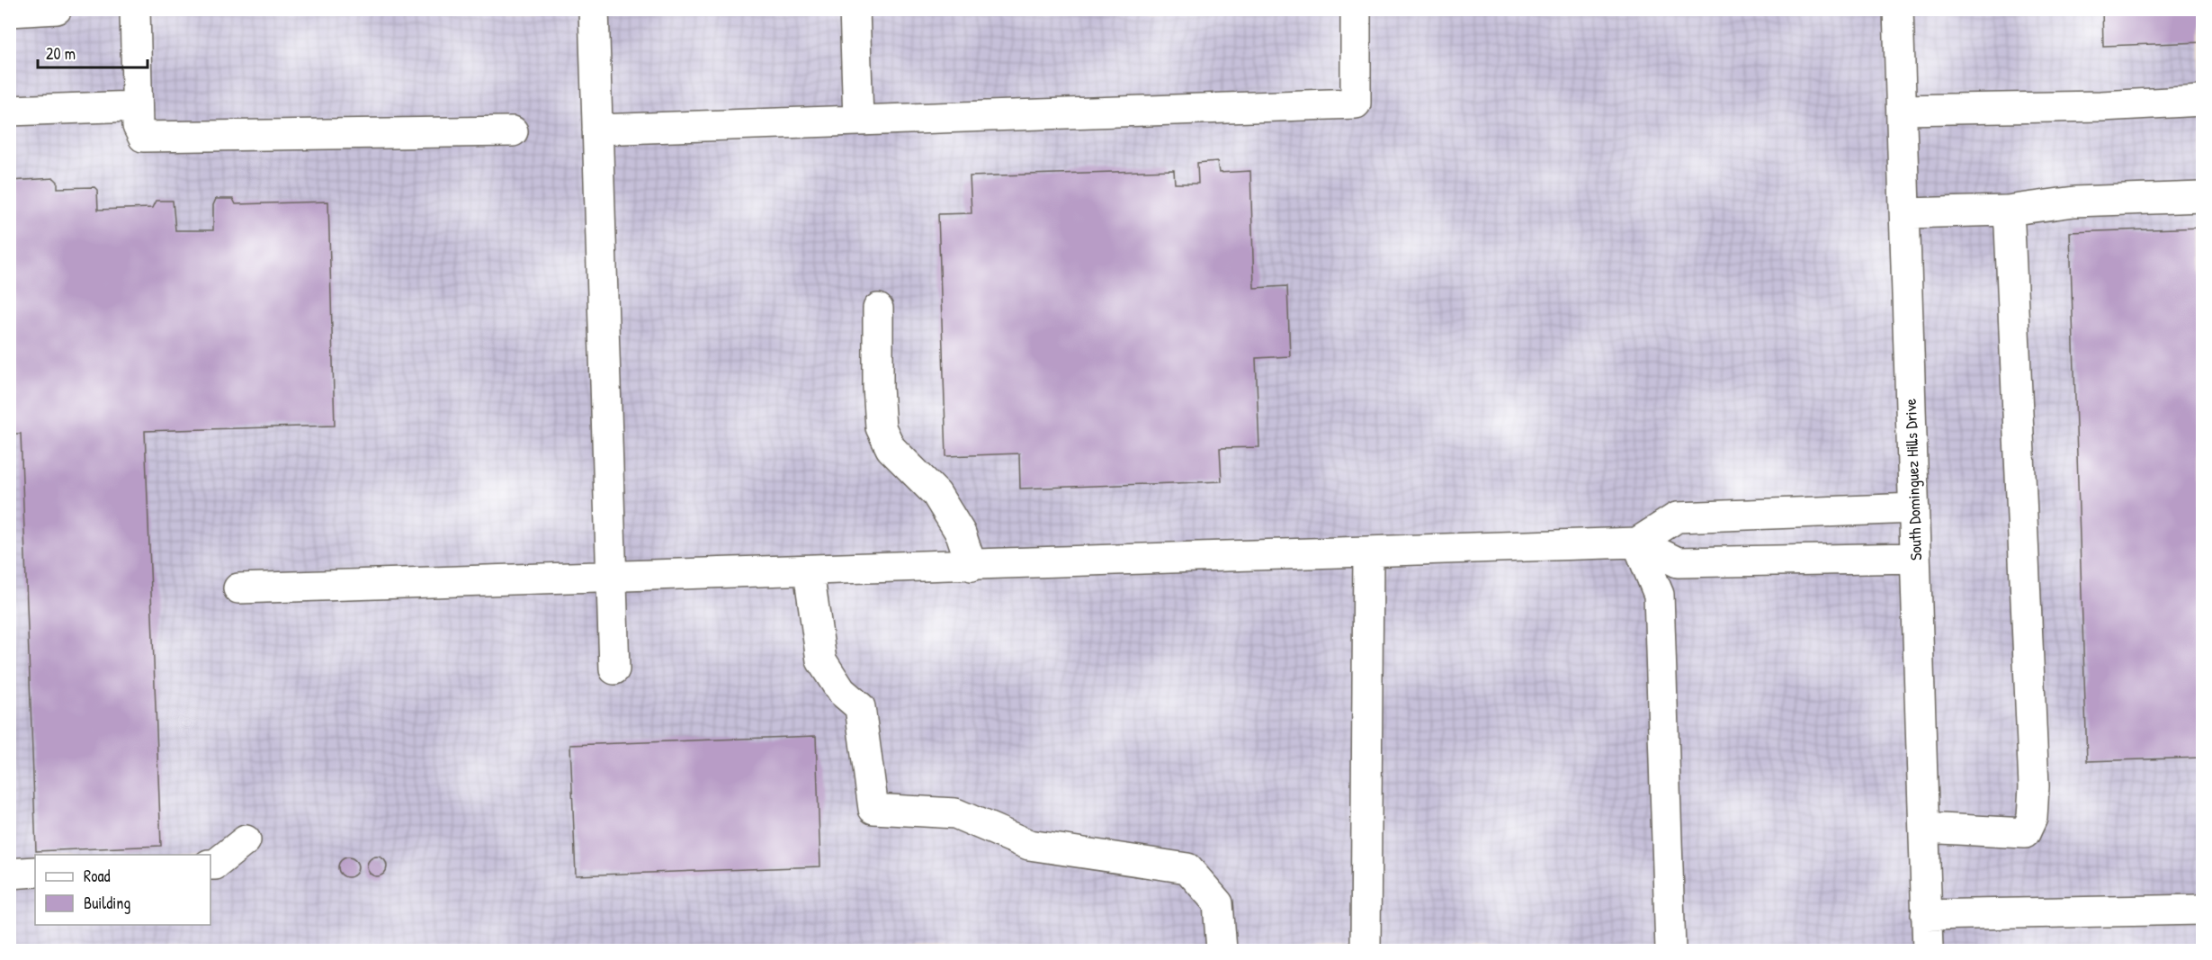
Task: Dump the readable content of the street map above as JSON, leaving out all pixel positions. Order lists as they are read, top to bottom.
{
  "streets": {
    "street": ["South Dominguez Hills Drive"]
  },
  "legend": ["Road", "Building"],
  "scale_bar": "20 m"
}
